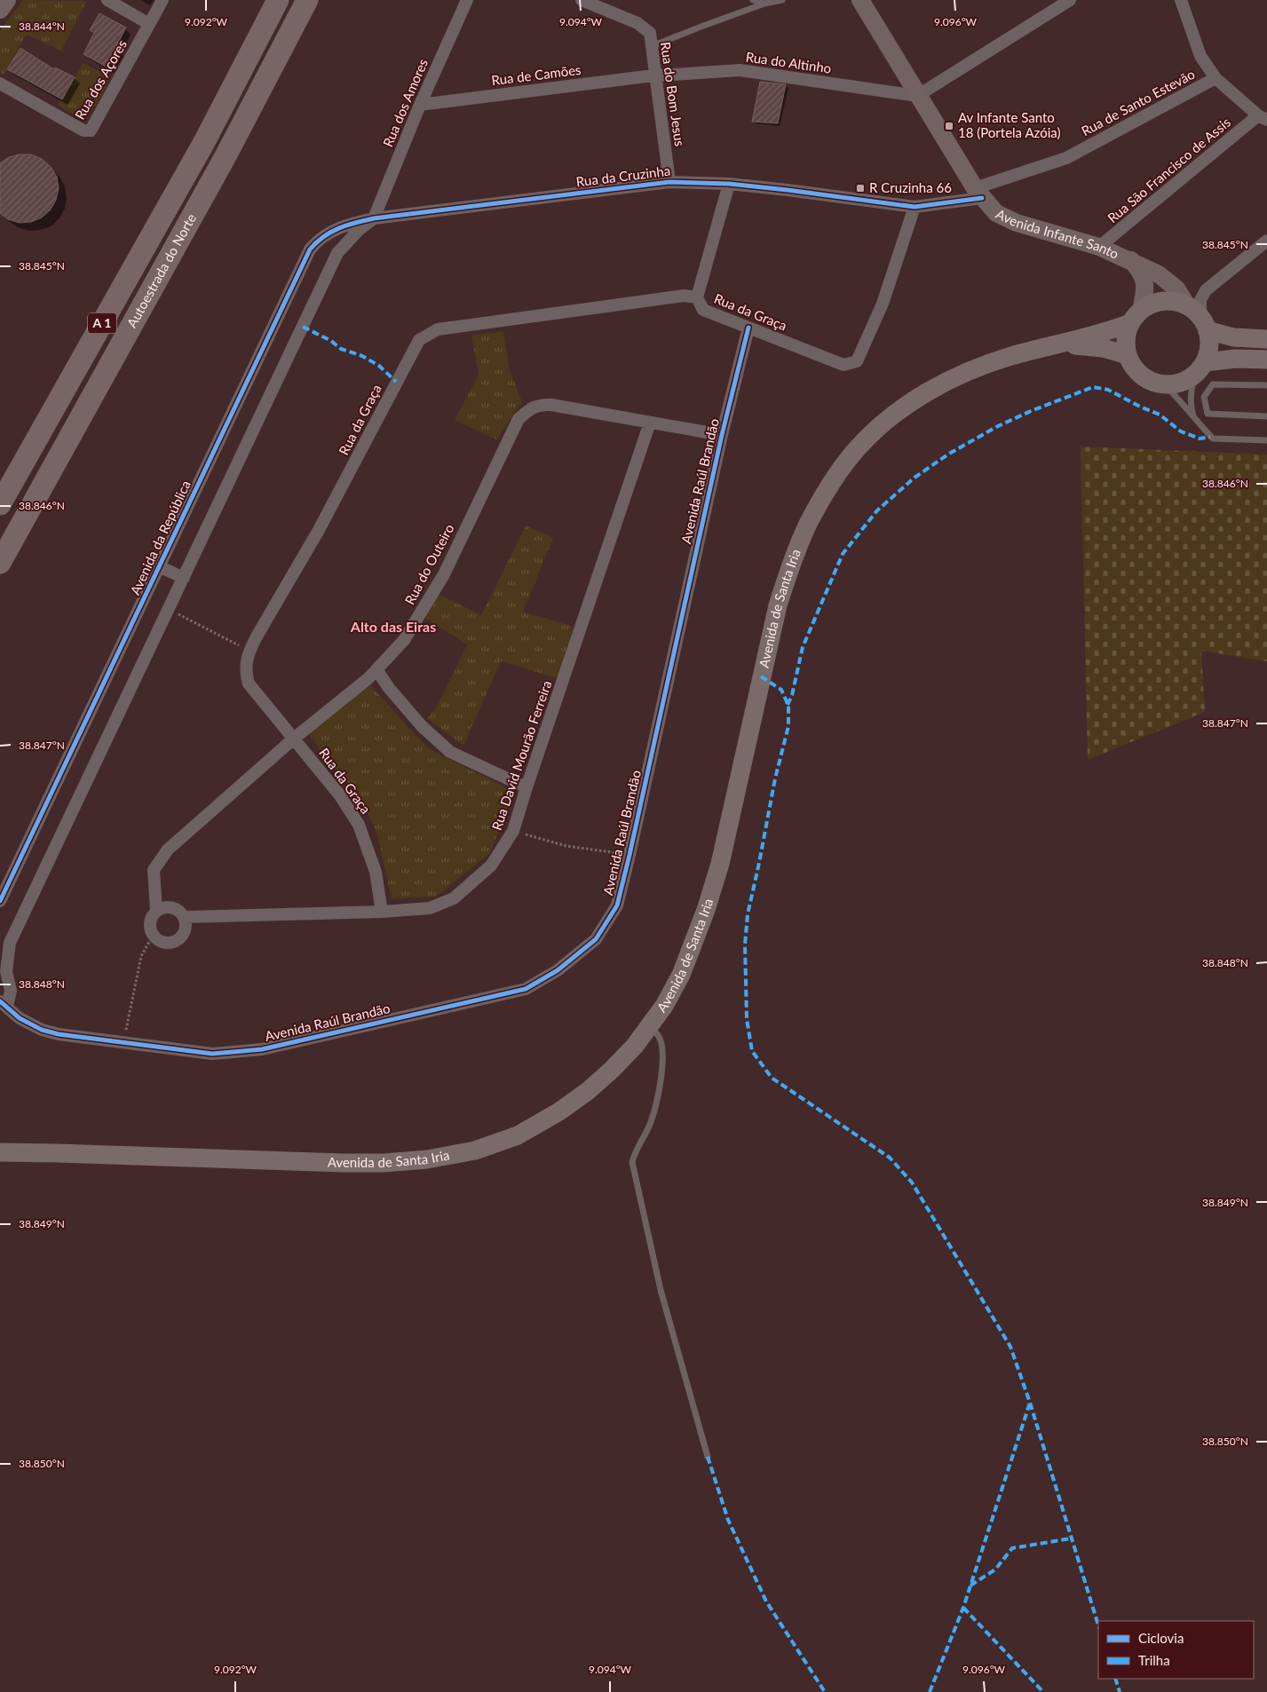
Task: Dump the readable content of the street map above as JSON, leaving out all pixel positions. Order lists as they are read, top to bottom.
{
  "streets": {
    "highway": ["Autoestrada do Norte", "A 1"],
    "main road": ["Avenida de Santa Iria"],
    "street": [
      "Rua do Altinho",
      "Rua de Camões",
      "Rua dos Açores",
      "Rua do Bom Jesus",
      "Rua dos Amores",
      "Rua de Santo Estevão",
      "Rua São Francisco de Assis",
      "Rua da Cruzinha",
      "Avenida Infante Santo",
      "Rua da Graça",
      "Avenida Raúl Brandão",
      "Avenida da República",
      "Rua do Outeiro",
      "Rua David Mourão Ferreira"
    ]
  },
  "crossings": [
    ["Rua do Altinho", "Rua de Camões"],
    ["Rua do Altinho", "Rua do Bom Jesus"],
    ["Rua do Altinho", "Avenida Infante Santo"],
    ["Rua de Camões", "Rua do Bom Jesus"],
    ["Rua de Camões", "Rua dos Amores"],
    ["Rua do Bom Jesus", "Rua da Cruzinha"],
    ["Rua dos Amores", "Rua da Cruzinha"],
    ["Rua dos Amores", "Avenida da República"],
    ["Rua de Santo Estevão", "Rua da Cruzinha"],
    ["Rua de Santo Estevão", "Avenida Infante Santo"],
    ["Rua São Francisco de Assis", "Avenida Infante Santo"],
    ["Rua da Cruzinha", "Avenida Infante Santo"],
    ["Rua da Cruzinha", "Rua da Graça"],
    ["Rua da Cruzinha", "Avenida da República"],
    ["Avenida Infante Santo", "Avenida de Santa Iria"],
    ["Rua da Graça", "Avenida Raúl Brandão"],
    ["Rua da Graça", "Rua do Outeiro"],
    ["Rua da Graça", "Rua David Mourão Ferreira"],
    ["Avenida Raúl Brandão", "Rua do Outeiro"],
    ["Rua do Outeiro", "Rua David Mourão Ferreira"]
  ],
  "districts": ["Alto das Eiras"],
  "places": {
    "transit": ["Av Infante Santo 18 (Portela Azóia)", "R Cruzinha 66"]
  },
  "legend": ["Ciclovia", "Trilha"],
  "coordinates": [
    "9.092°W",
    "9.094°W",
    "9.096°W",
    "38.844°N",
    "38.845°N",
    "38.846°N",
    "38.847°N",
    "38.848°N",
    "38.849°N",
    "38.850°N"
  ]
}
